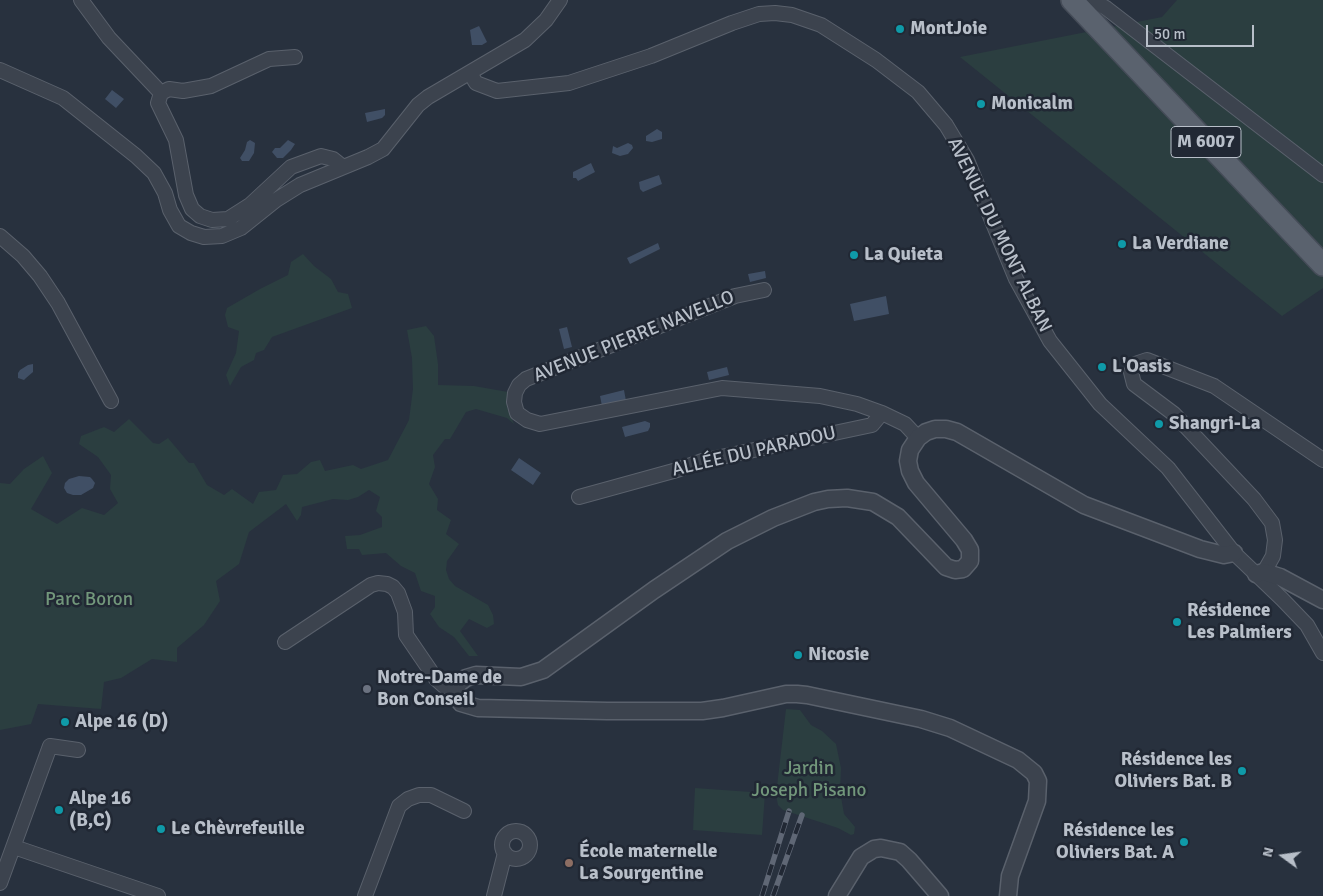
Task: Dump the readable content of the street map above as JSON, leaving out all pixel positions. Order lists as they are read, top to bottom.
{
  "streets": {
    "main road": ["M 6007"],
    "street": ["AVENUE DU MONT ALBAN", "AVENUE PIERRE NAVELLO", "ALLÉE DU PARADOU"]
  },
  "crossings": [
    ["AVENUE PIERRE NAVELLO", "ALLÉE DU PARADOU"]
  ],
  "parks": ["Parc Boron", "Jardin Joseph Pisano"],
  "places": [
    "MontJoie",
    "Monicalm",
    "La Verdiane",
    "La Quieta",
    "L'Oasis",
    "Shangri-La",
    "Résidence Les Palmiers",
    "Nicosie",
    "Notre-Dame de Bon Conseil",
    "Alpe 16 (D)",
    "Résidence les Oliviers Bat. B",
    "Alpe 16 (B,C)",
    "Le Chèvrefeuille",
    "Résidence les Oliviers Bat. A",
    "École maternelle La Sourgentine"
  ],
  "scale_bar": "50 m",
  "north": "left"
}
